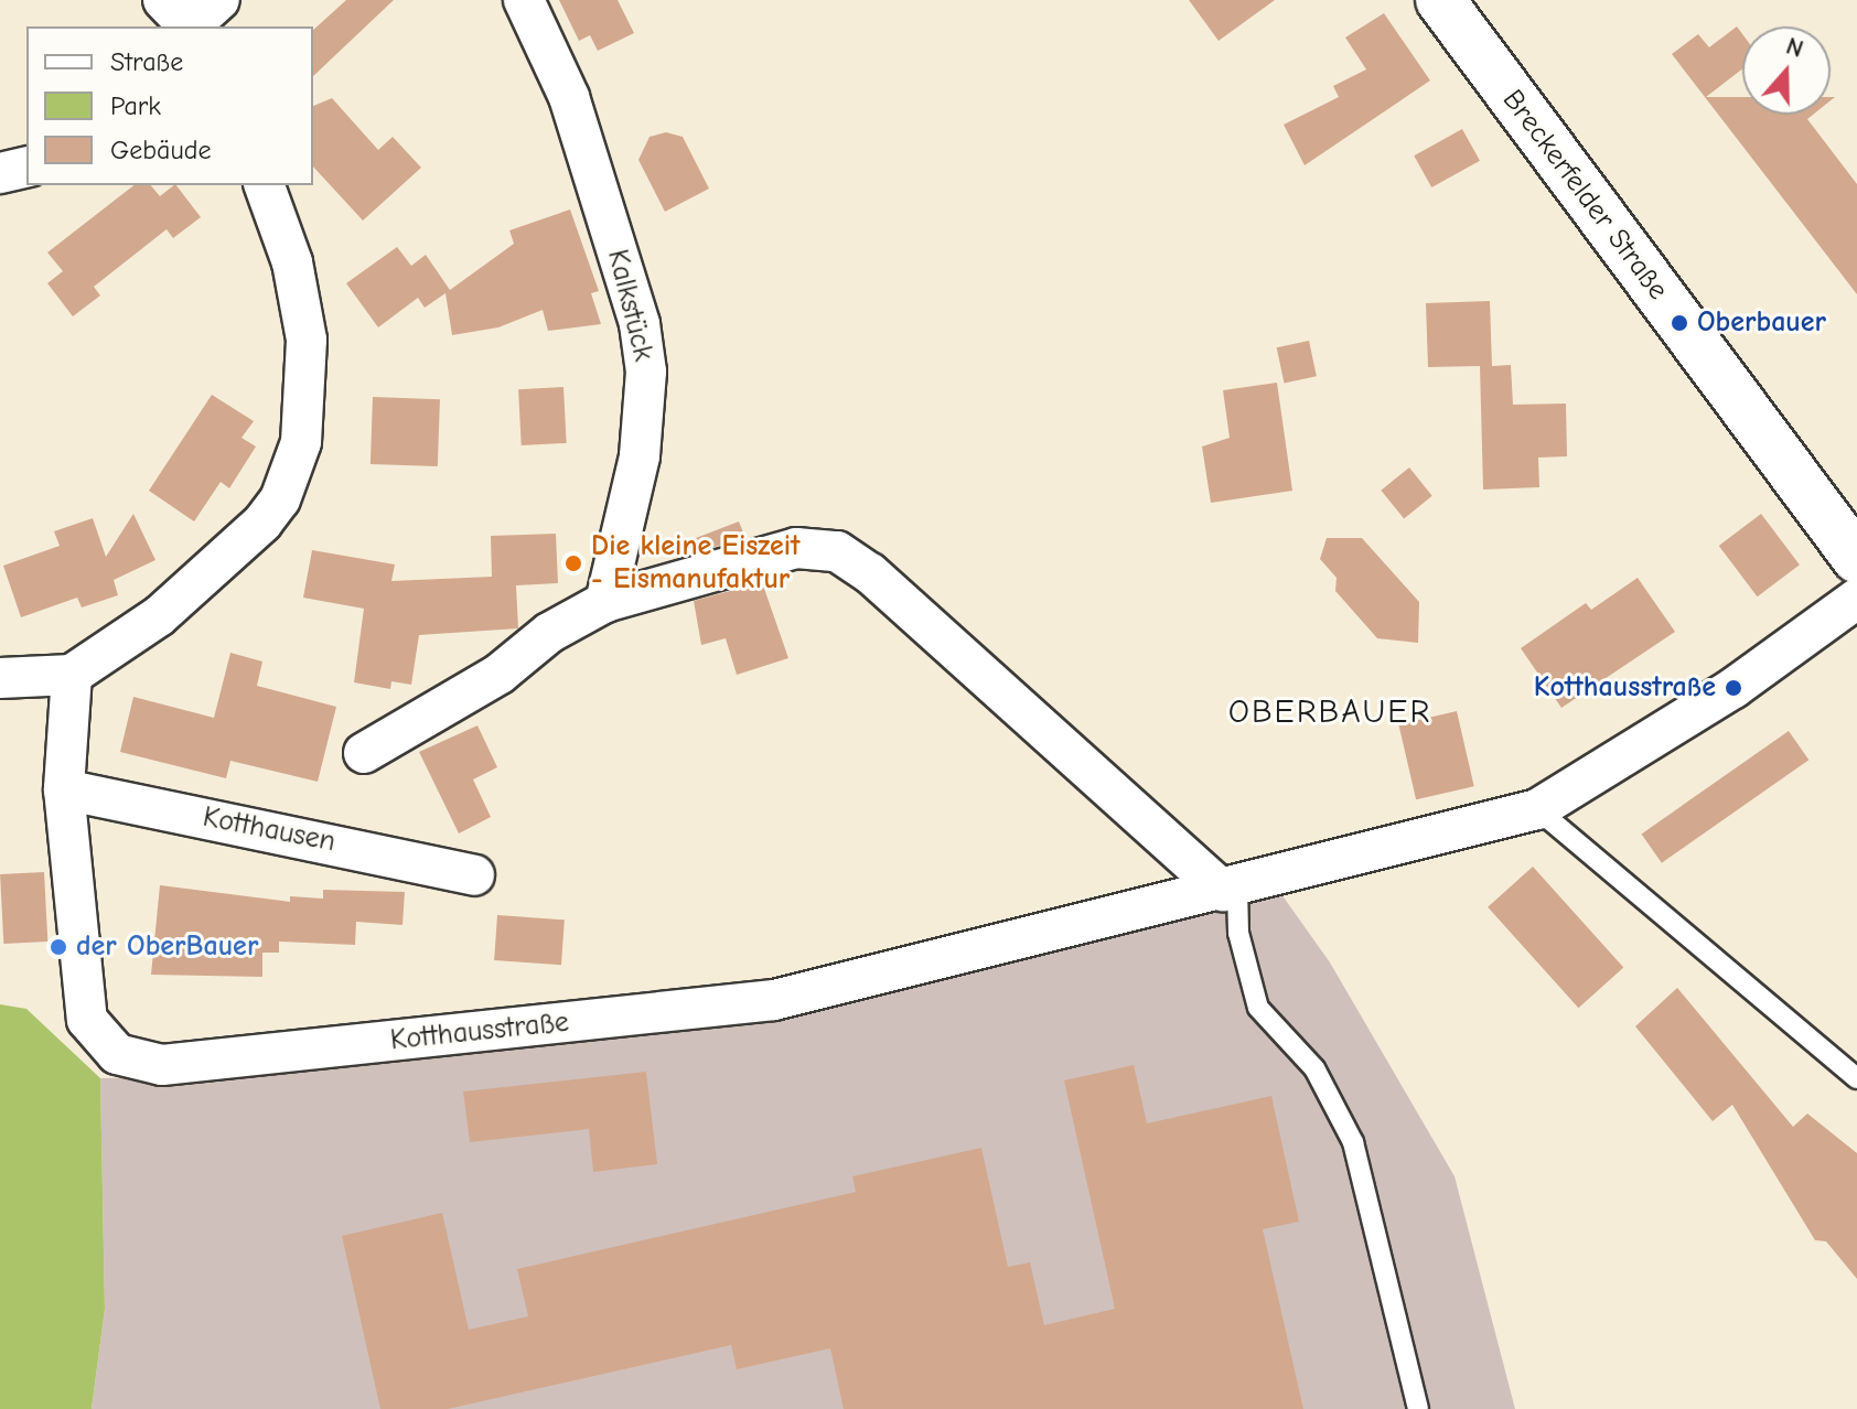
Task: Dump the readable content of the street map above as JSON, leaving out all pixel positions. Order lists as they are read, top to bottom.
{
  "streets": {
    "main road": ["Breckerfelder Straße"],
    "street": ["Kalkstück", "Kotthausen", "Kotthausstraße"]
  },
  "crossings": [
    ["Kotthausen", "Kotthausstraße"]
  ],
  "districts": ["OBERBAUER"],
  "places": [
    "Oberbauer",
    "Die kleine Eiszeit - Eismanufaktur",
    "Kotthausstraße",
    "der OberBauer"
  ],
  "legend": ["Straße", "Park", "Gebäude"],
  "north": "top"
}
